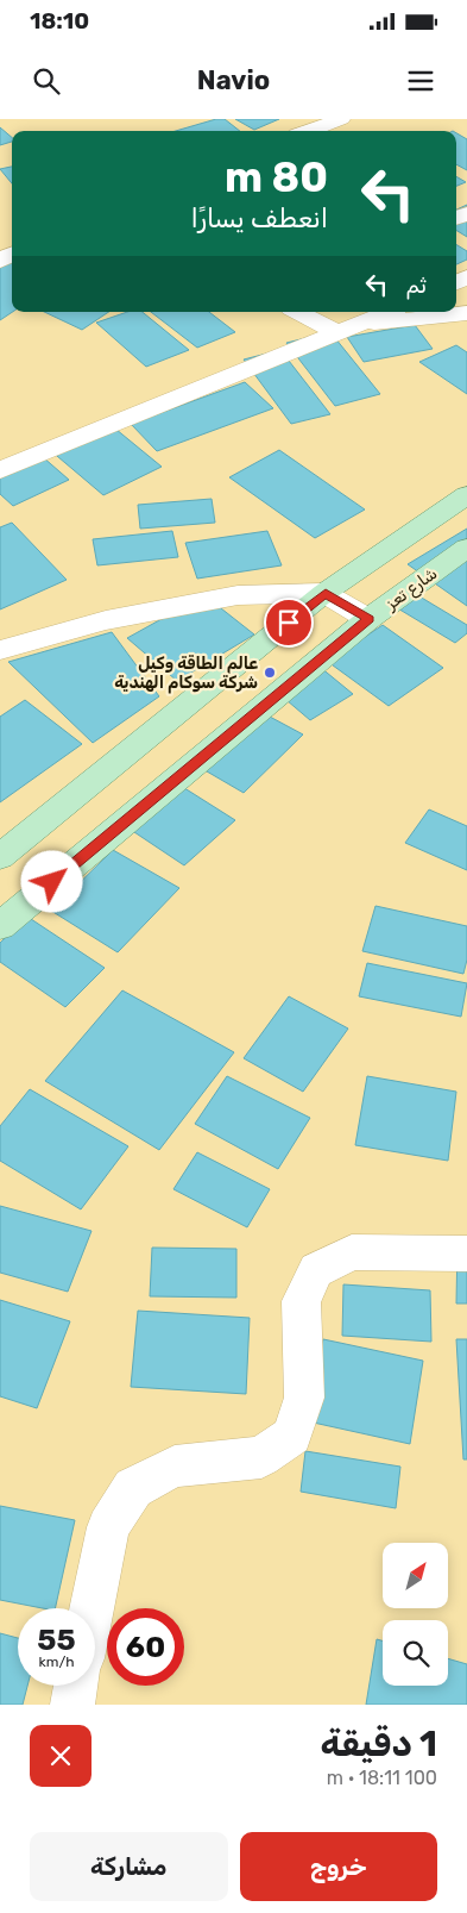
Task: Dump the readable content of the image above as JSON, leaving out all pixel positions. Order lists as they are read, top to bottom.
{
  "streets": {
    "main road": ["شارع تعز"]
  },
  "places": ["عالم الطاقة وكيل شركة سوكام الهندية"],
  "north": "top right",
  "page": {
    "status": "18:10",
    "header": "Navio",
    "turn": ["80 m", "انعطف يسارًا"],
    "then": "ثم",
    "speed": "55 km/h",
    "limit": "60",
    "heading": ["1 دقيقة", "100 m · 18:11"],
    "buttons": ["خروج", "مشاركة"]
  }
}
